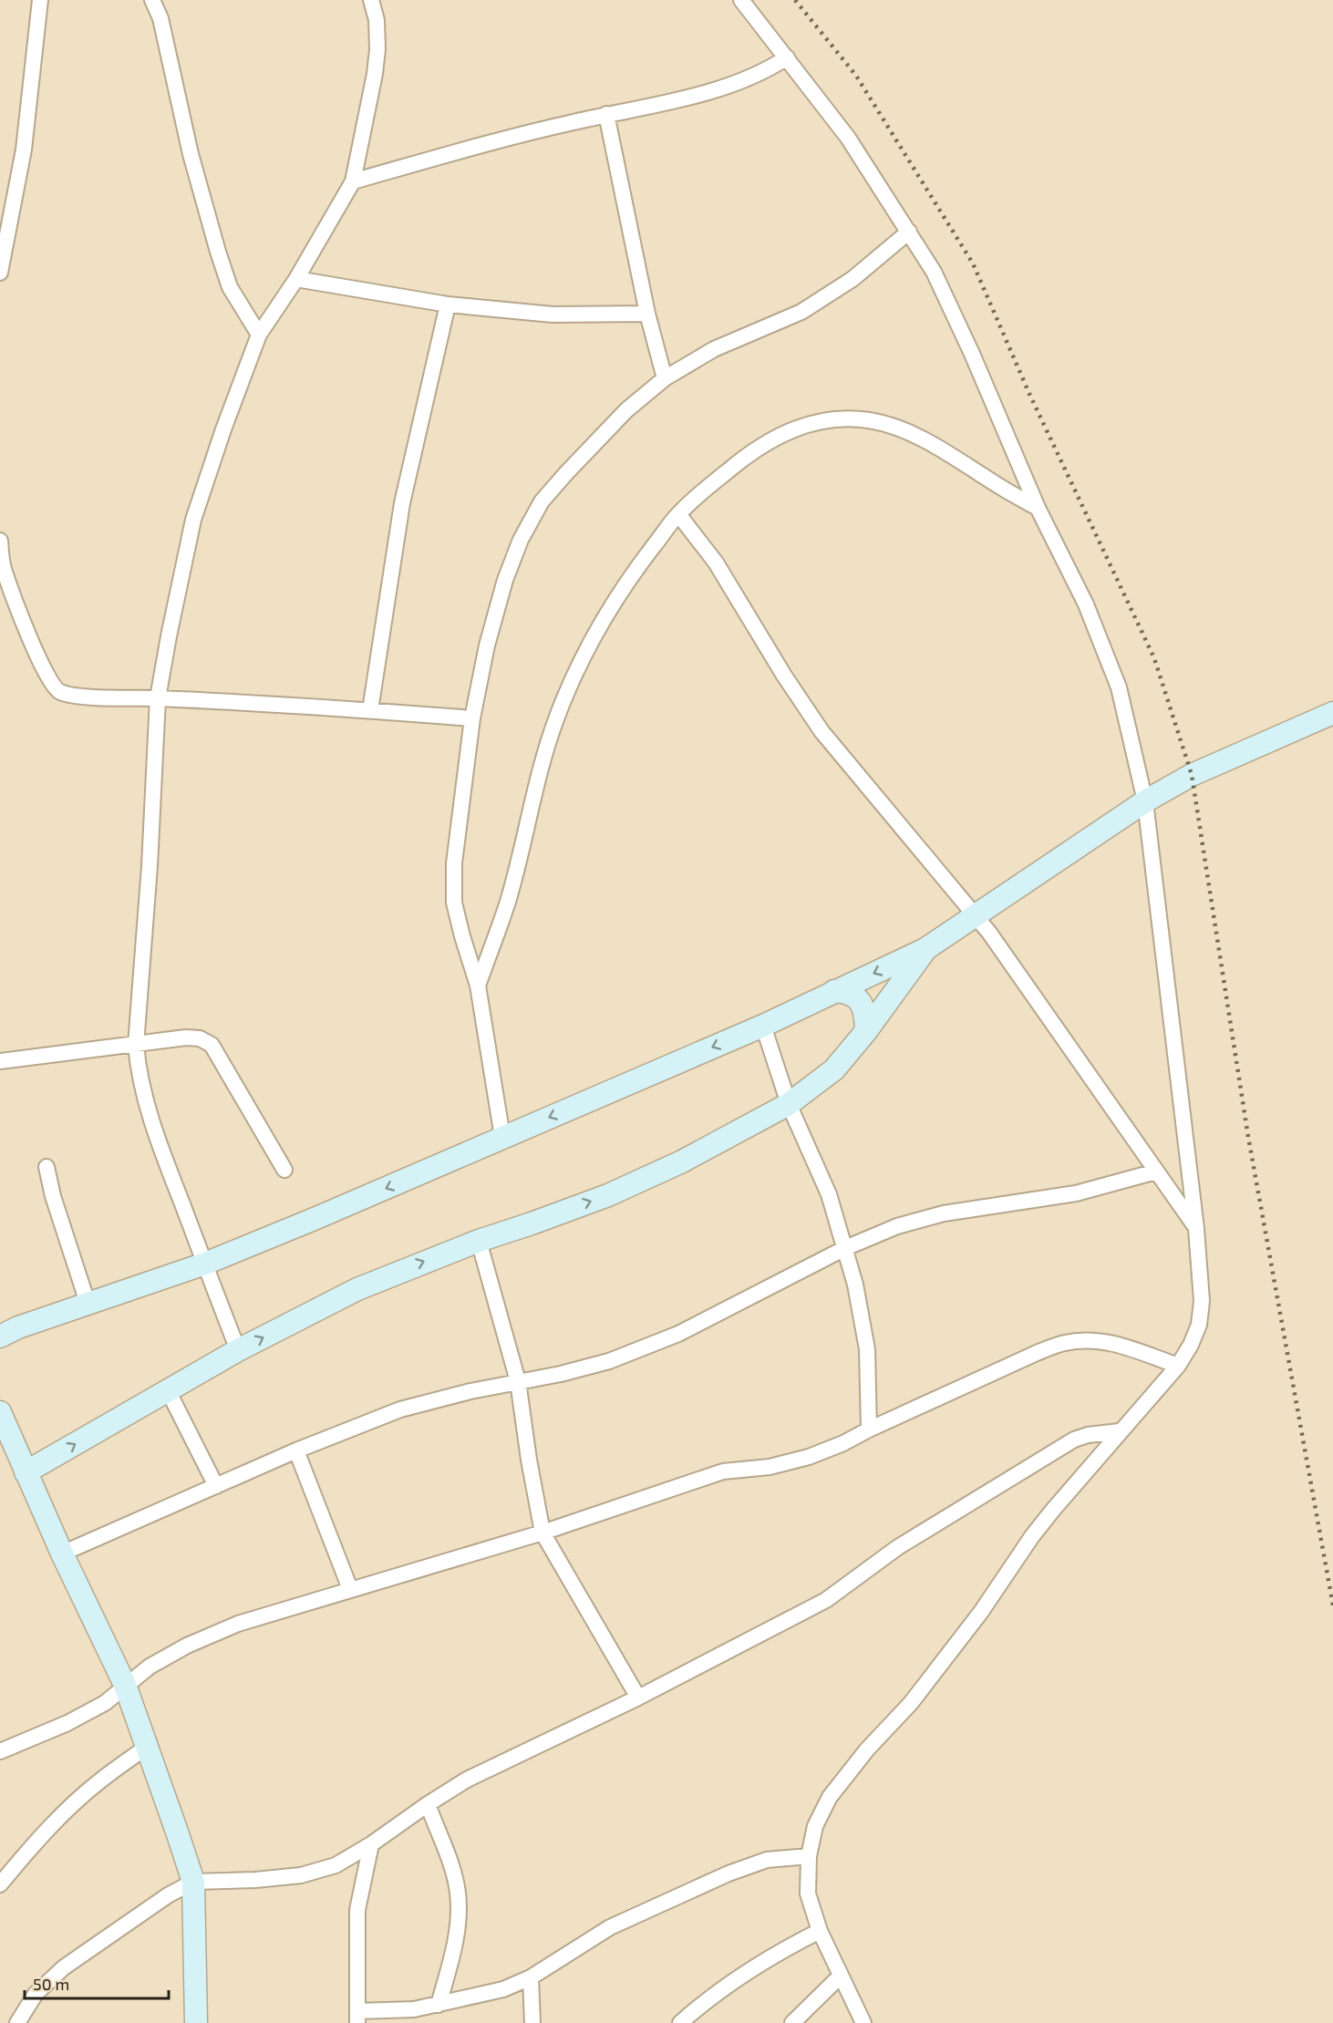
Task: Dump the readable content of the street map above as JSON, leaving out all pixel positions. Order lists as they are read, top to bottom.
{
  "scale_bar": "50 m"
}
